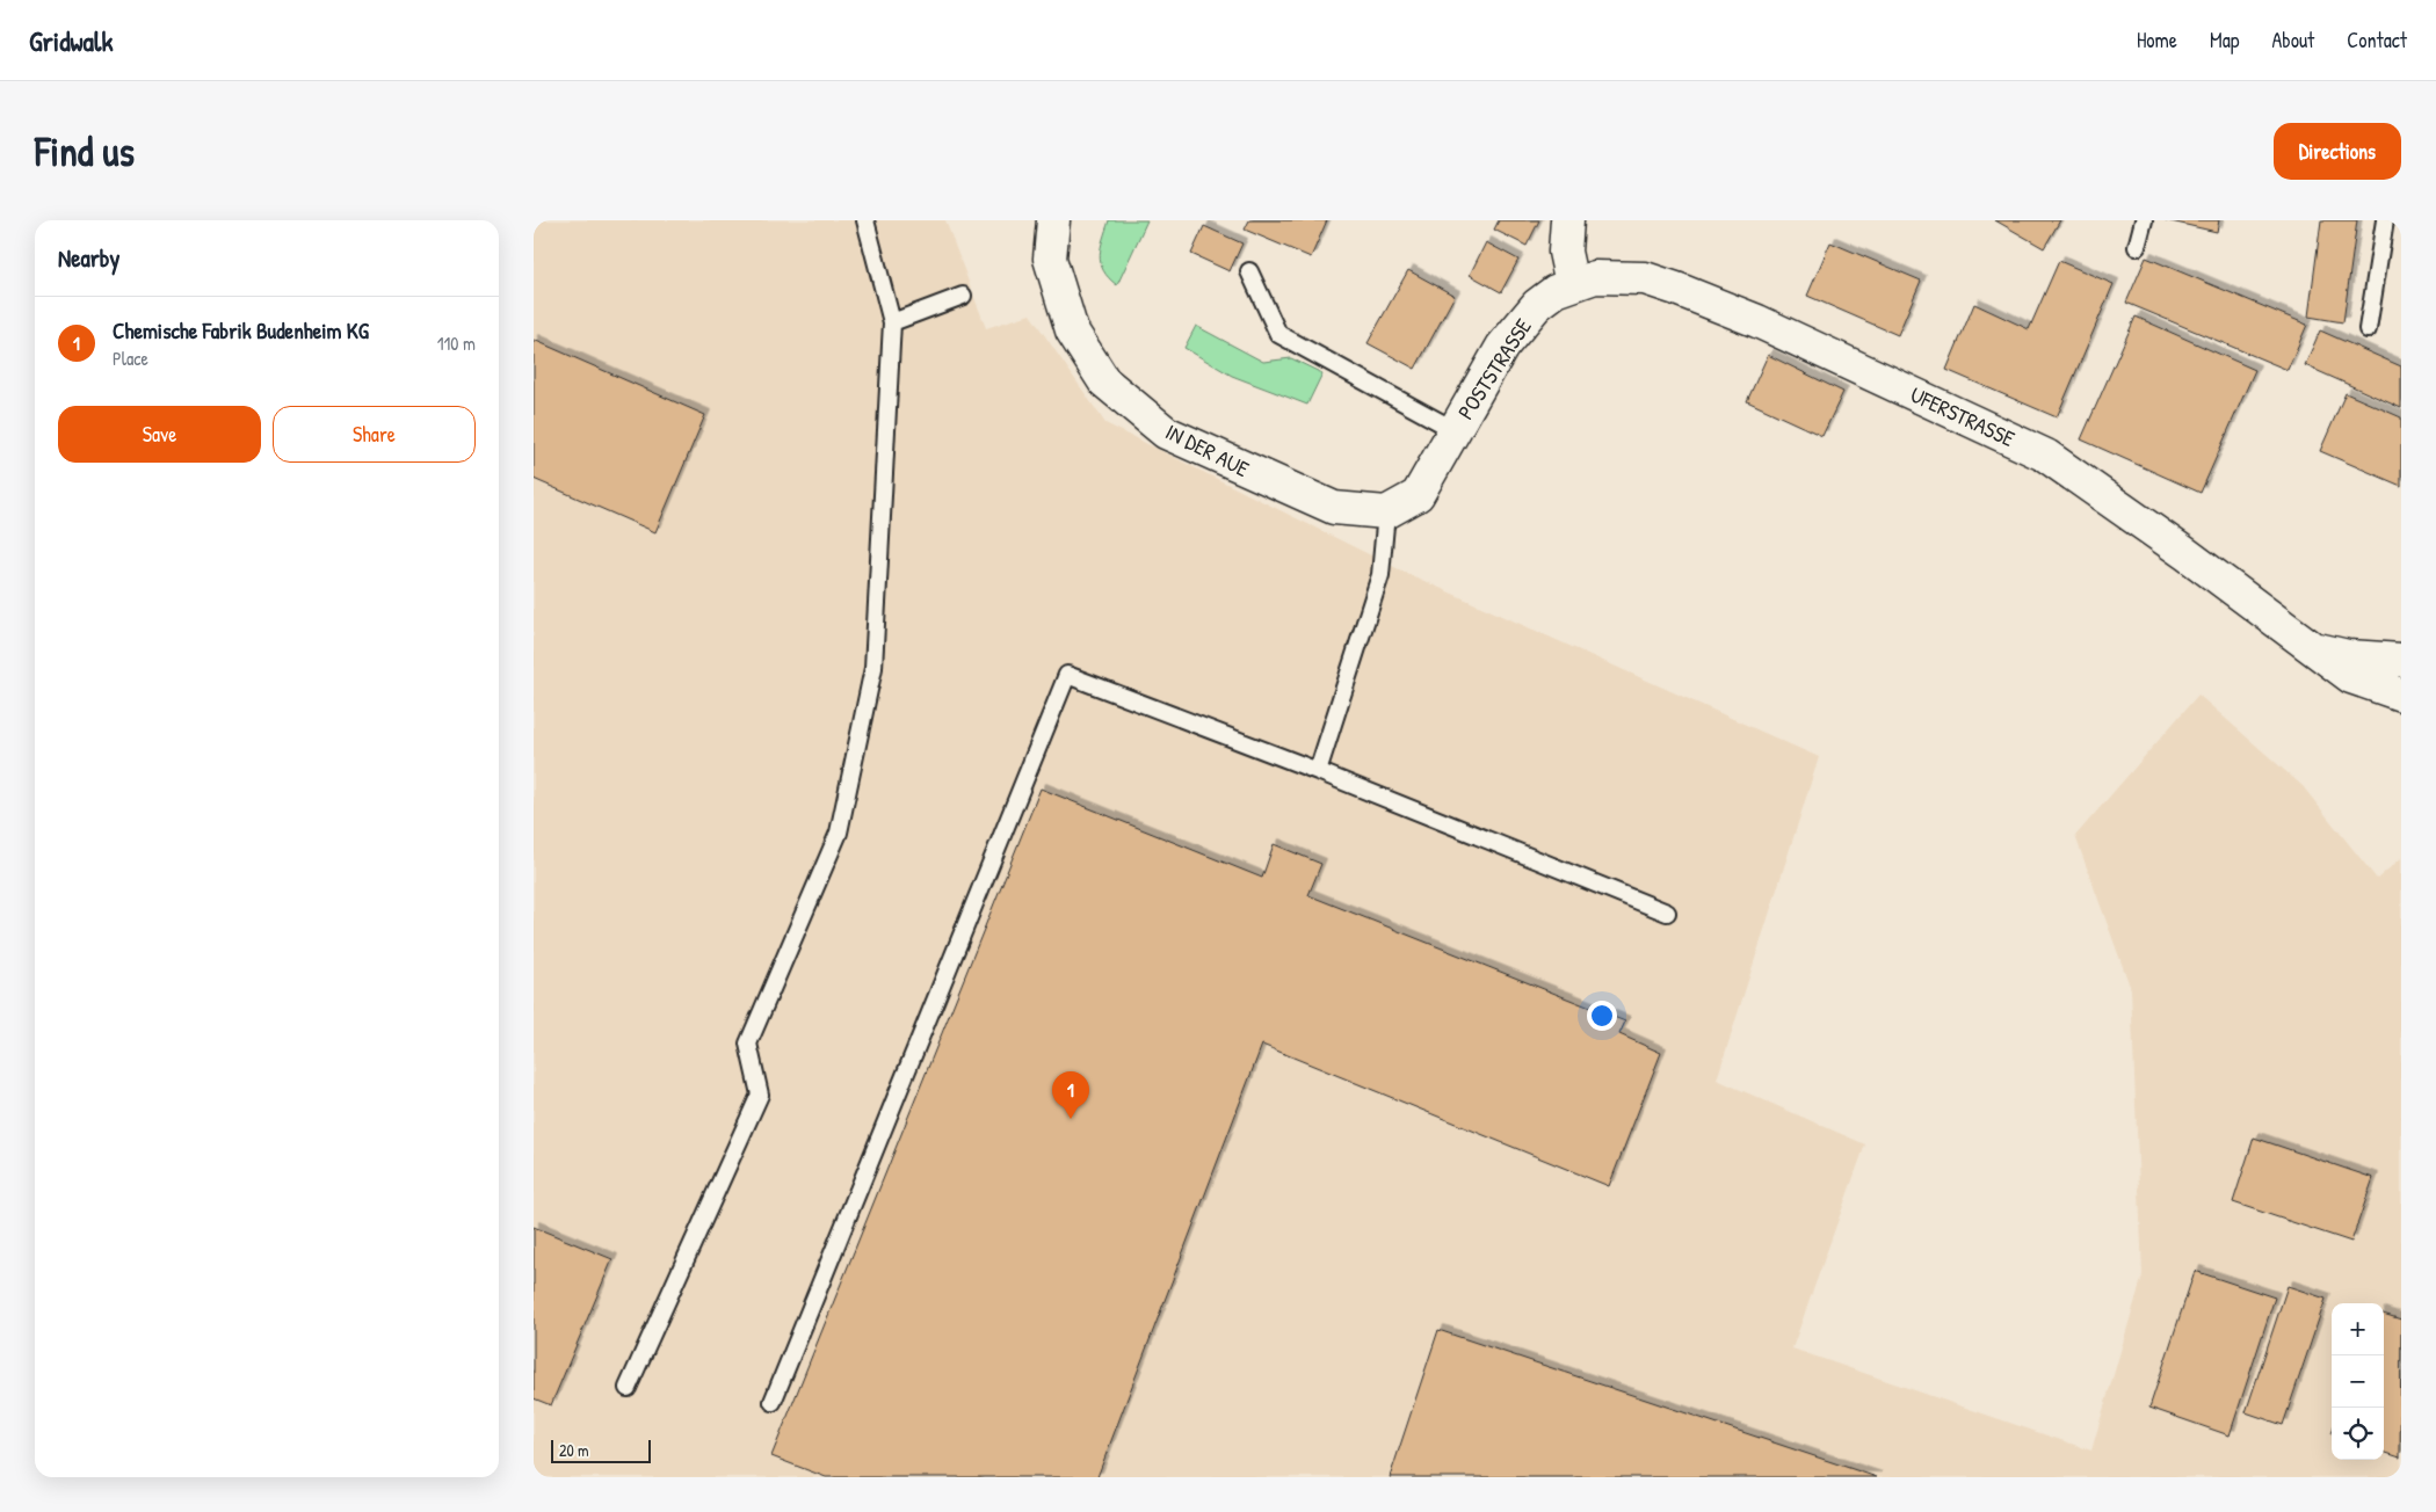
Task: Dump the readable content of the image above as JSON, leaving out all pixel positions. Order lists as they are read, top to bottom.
{
  "streets": {
    "street": ["POSTSTRASSE", "UFERSTRASSE", "IN DER AUE"]
  },
  "crossings": [
    ["POSTSTRASSE", "UFERSTRASSE"],
    ["POSTSTRASSE", "IN DER AUE"]
  ],
  "scale_bar": "20 m",
  "page": {
    "header": "Gridwalk",
    "nav": [
      "Home",
      "Map",
      "About",
      "Contact"
    ],
    "buttons": [
      "Directions",
      ["Save", "Share"]
    ],
    "title": "Find us",
    "heading": "Nearby",
    "list": [
      {
        "mark": "1",
        "name": "Chemische Fabrik Budenheim KG",
        "note": "Place",
        "value": "110 m"
      }
    ],
    "pins": "1",
    "map_buttons": ["+", "−"],
    "scale": "20 m"
  }
}
